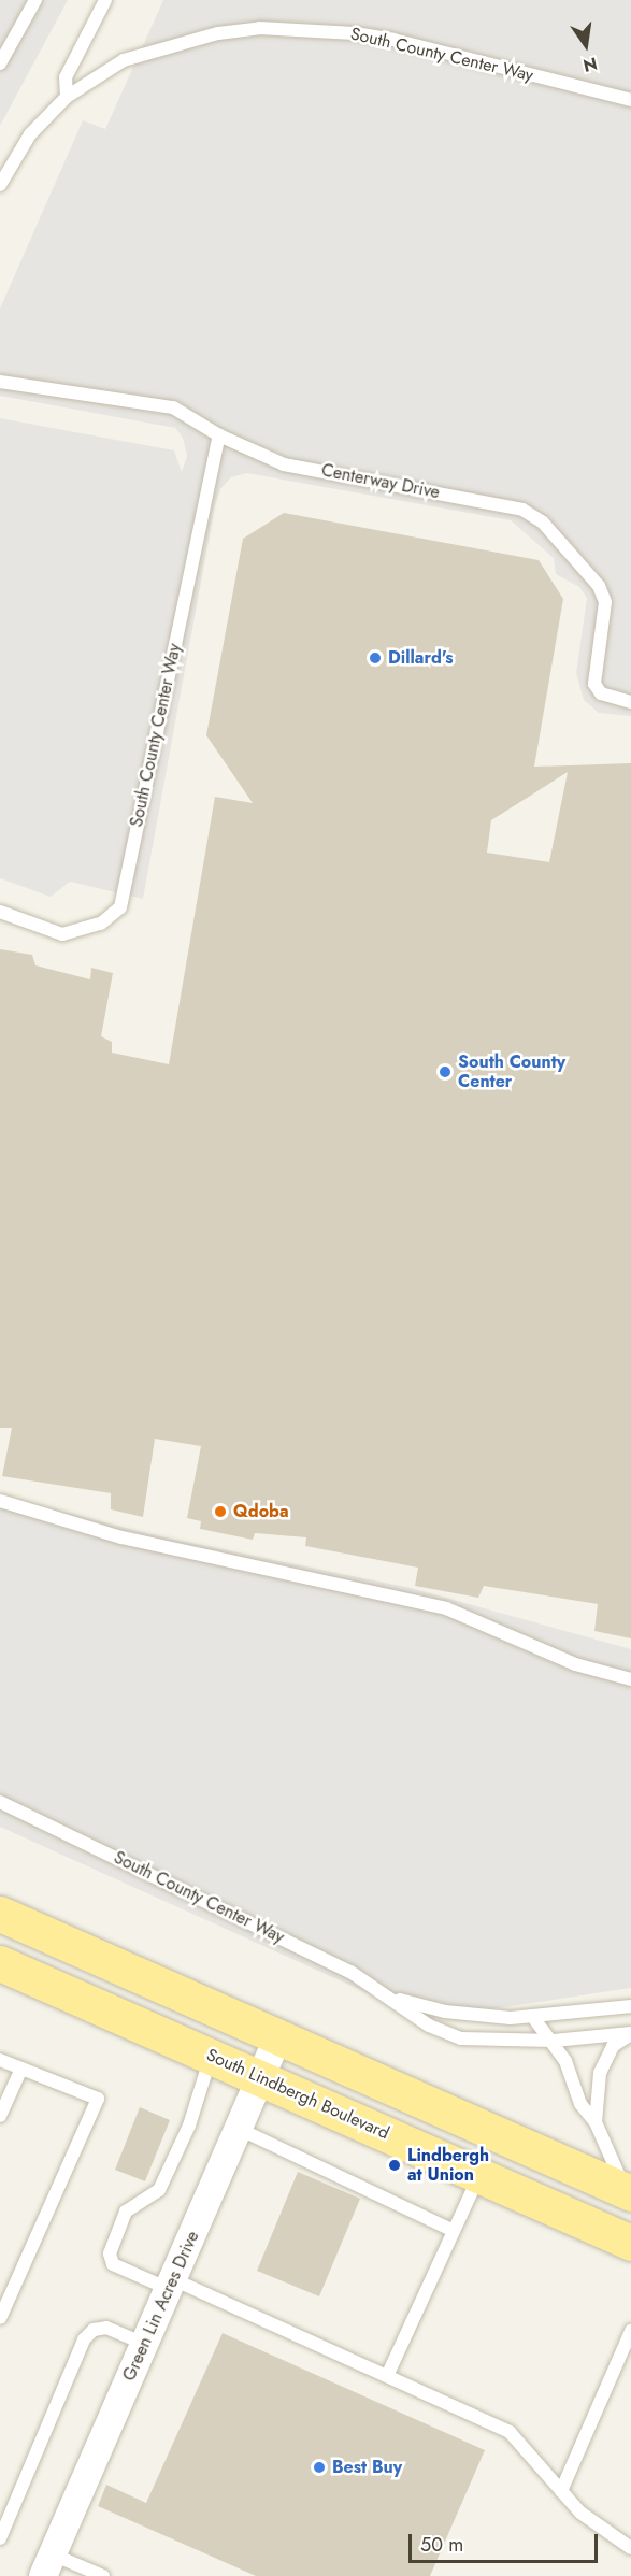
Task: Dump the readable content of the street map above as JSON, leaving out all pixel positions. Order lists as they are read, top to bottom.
{
  "streets": {
    "main road": ["South Lindbergh Boulevard"],
    "street": ["Green Lin Acres Drive"],
    "lane": ["South County Center Way", "Centerway Drive"]
  },
  "crossings": [
    ["South County Center Way", "Centerway Drive"],
    ["South Lindbergh Boulevard", "Green Lin Acres Drive"]
  ],
  "places": [
    "Dillard's",
    "South County Center",
    "Qdoba",
    "Lindbergh at Union",
    "Best Buy"
  ],
  "scale_bar": "50 m",
  "north": "bottom"
}
